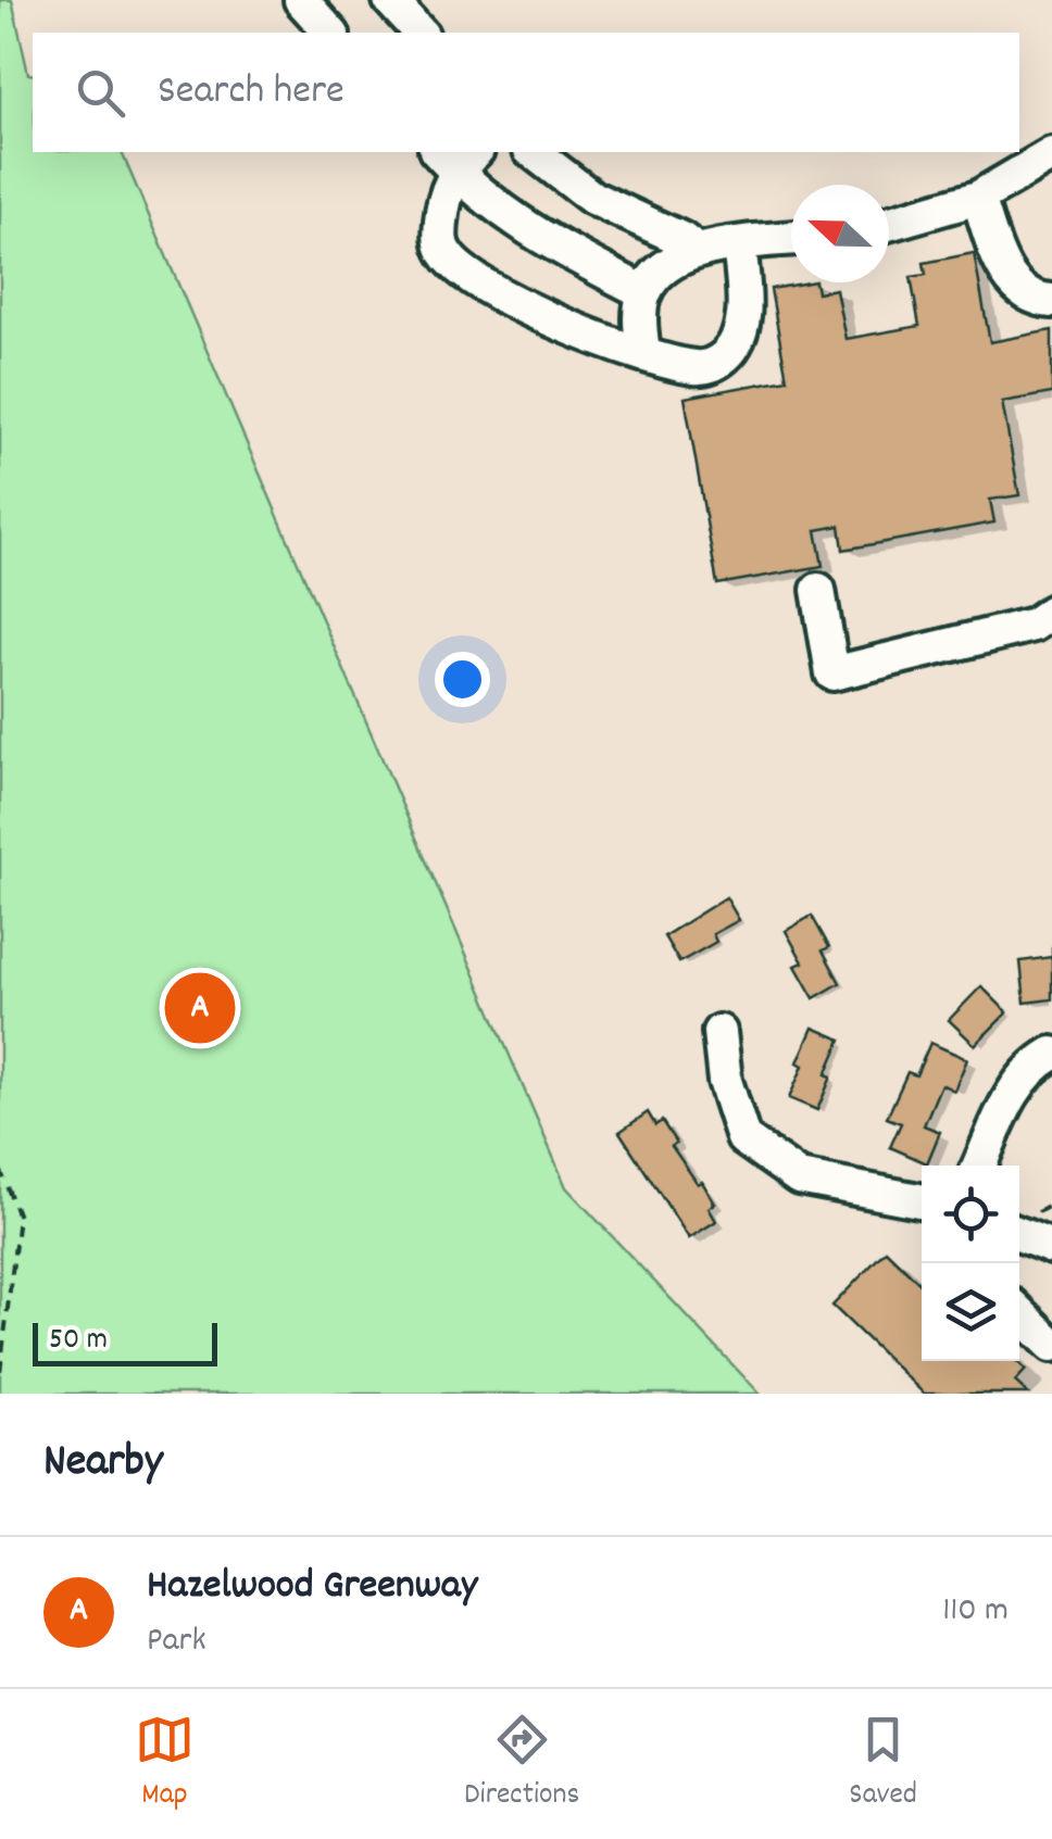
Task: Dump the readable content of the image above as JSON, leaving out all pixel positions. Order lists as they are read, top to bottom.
{
  "scale_bar": "50 m",
  "north": "left",
  "page": {
    "search": "Search here",
    "pins": "A",
    "scale": "50 m",
    "heading": "Nearby",
    "list": [
      {
        "mark": "A",
        "name": "Hazelwood Greenway",
        "note": "Park",
        "value": "110 m"
      }
    ],
    "nav": ["Map", "Directions", "Saved"]
  }
}
